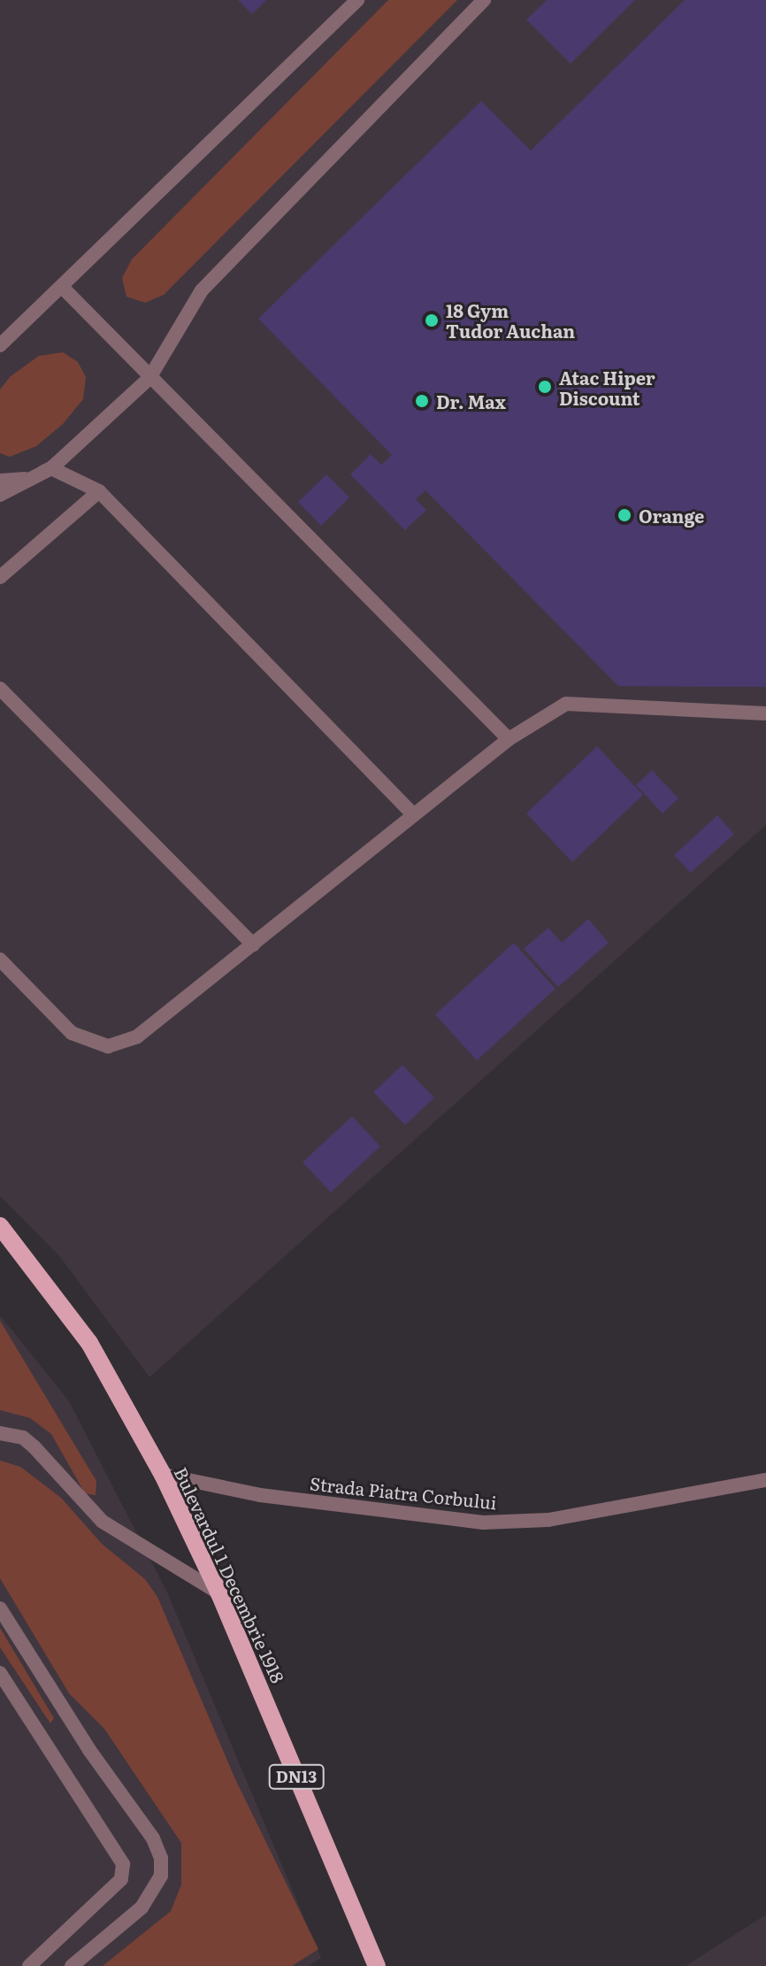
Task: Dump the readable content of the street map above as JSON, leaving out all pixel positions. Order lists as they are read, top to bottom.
{
  "streets": {
    "main road": ["Bulevardul 1 Decembrie 1918", "DN13"],
    "street": ["Strada Piatra Corbului"]
  },
  "crossings": [
    ["Strada Piatra Corbului", "Bulevardul 1 Decembrie 1918"]
  ],
  "places": [
    "18 Gym Tudor Auchan",
    "Atac Hiper Discount",
    "Dr. Max",
    "Orange"
  ]
}
